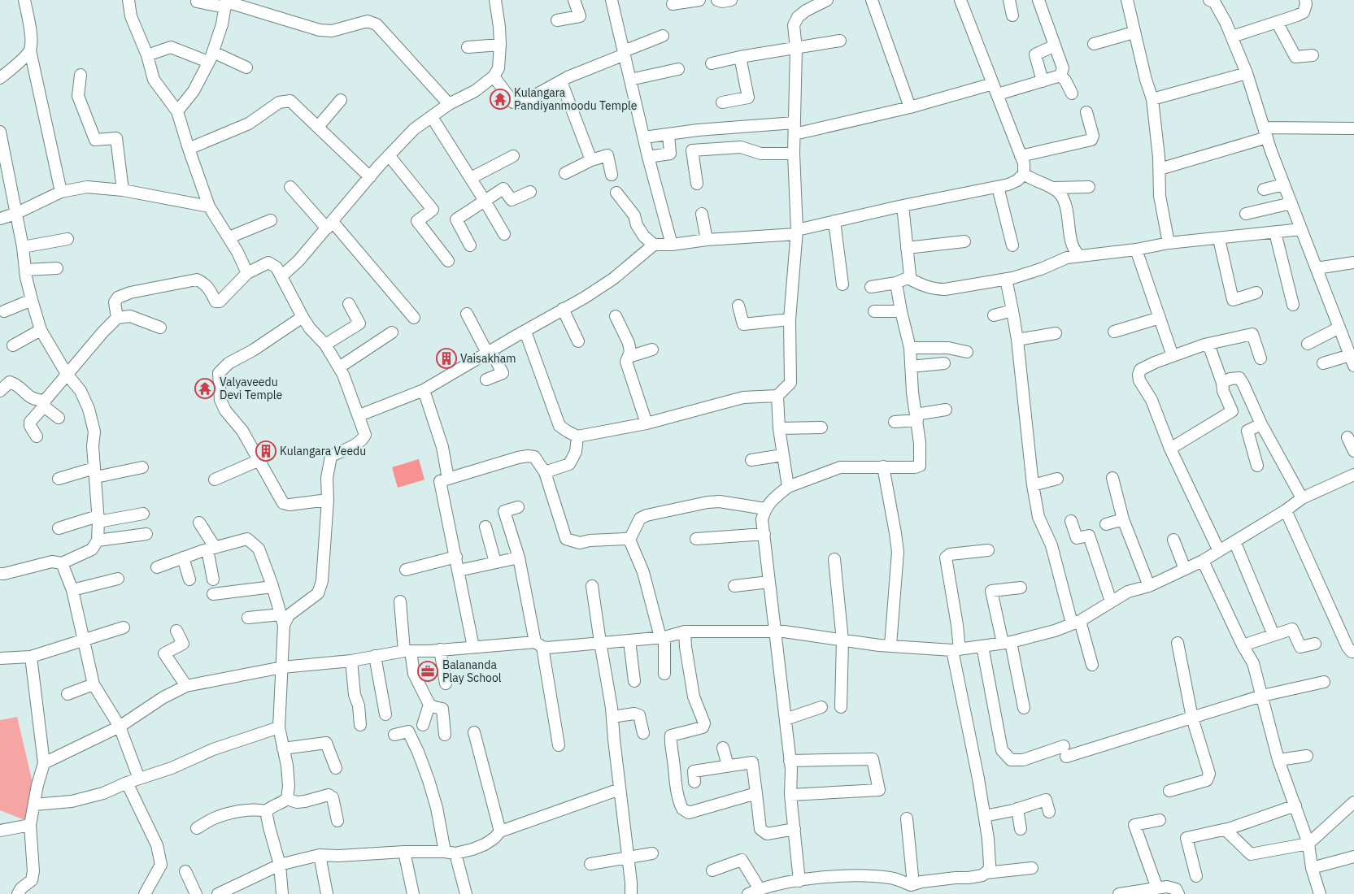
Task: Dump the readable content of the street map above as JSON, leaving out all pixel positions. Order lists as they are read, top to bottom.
{
  "places": {
    "temple": ["Kulangara Pandiyanmoodu Temple", "Valyaveedu Devi Temple"],
    "building": ["Vaisakham", "Kulangara Veedu"],
    "office": ["Balananda Play School"]
  }
}
